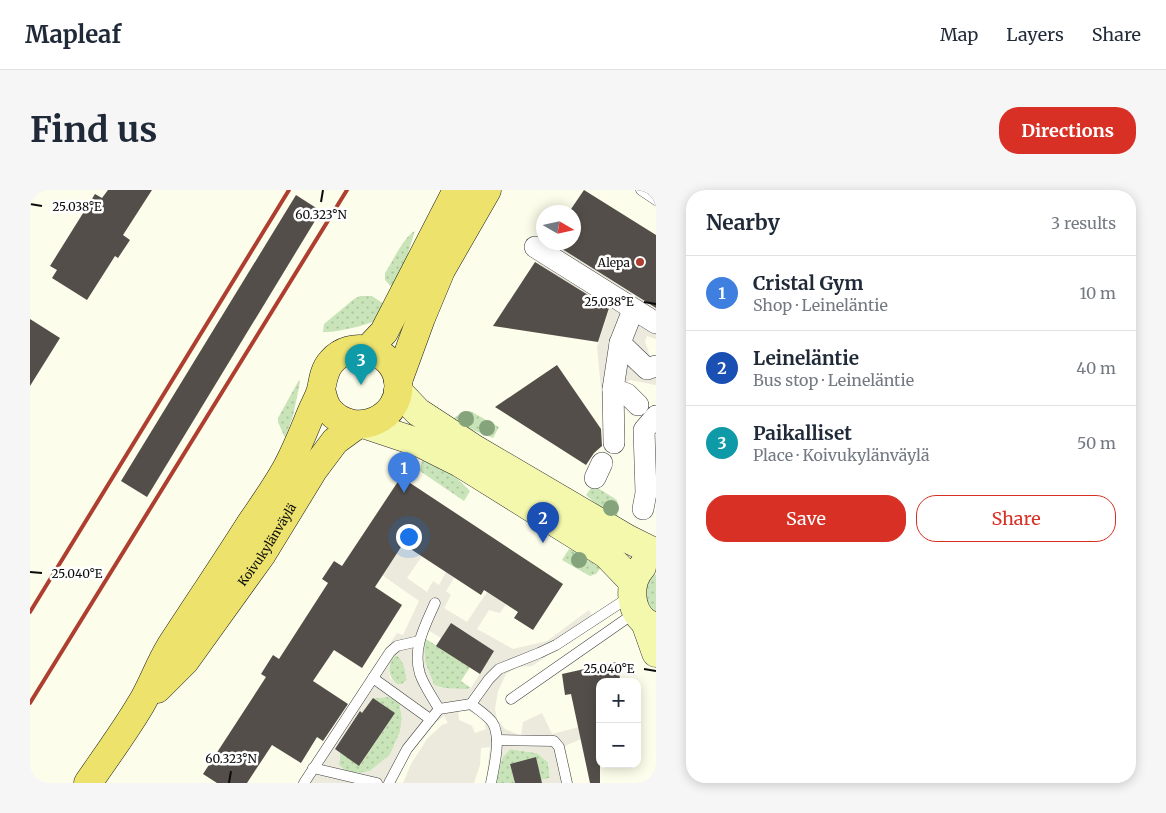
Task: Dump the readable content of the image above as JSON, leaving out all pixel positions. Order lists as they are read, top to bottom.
{
  "streets": {
    "main road": ["Koivukylänväylä"]
  },
  "places": ["Alepa"],
  "north": "right",
  "page": {
    "header": "Mapleaf",
    "nav": ["Map", "Layers", "Share"],
    "buttons": [
      "Directions",
      ["Save", "Share"]
    ],
    "title": "Find us",
    "heading": ["Nearby", "3 results"],
    "list": [
      {
        "mark": "1",
        "name": "Cristal Gym",
        "note": "Shop · Leineläntie",
        "value": "10 m"
      },
      {
        "mark": "2",
        "name": "Leineläntie",
        "note": "Bus stop · Leineläntie",
        "value": "40 m"
      },
      {
        "mark": "3",
        "name": "Paikalliset",
        "note": "Place · Koivukylänväylä",
        "value": "50 m"
      }
    ],
    "pins": ["3", "1", "2"],
    "map_buttons": ["+", "−"]
  },
  "coordinates": ["25.038°E", "60.323°N", "25.040°E"]
}
